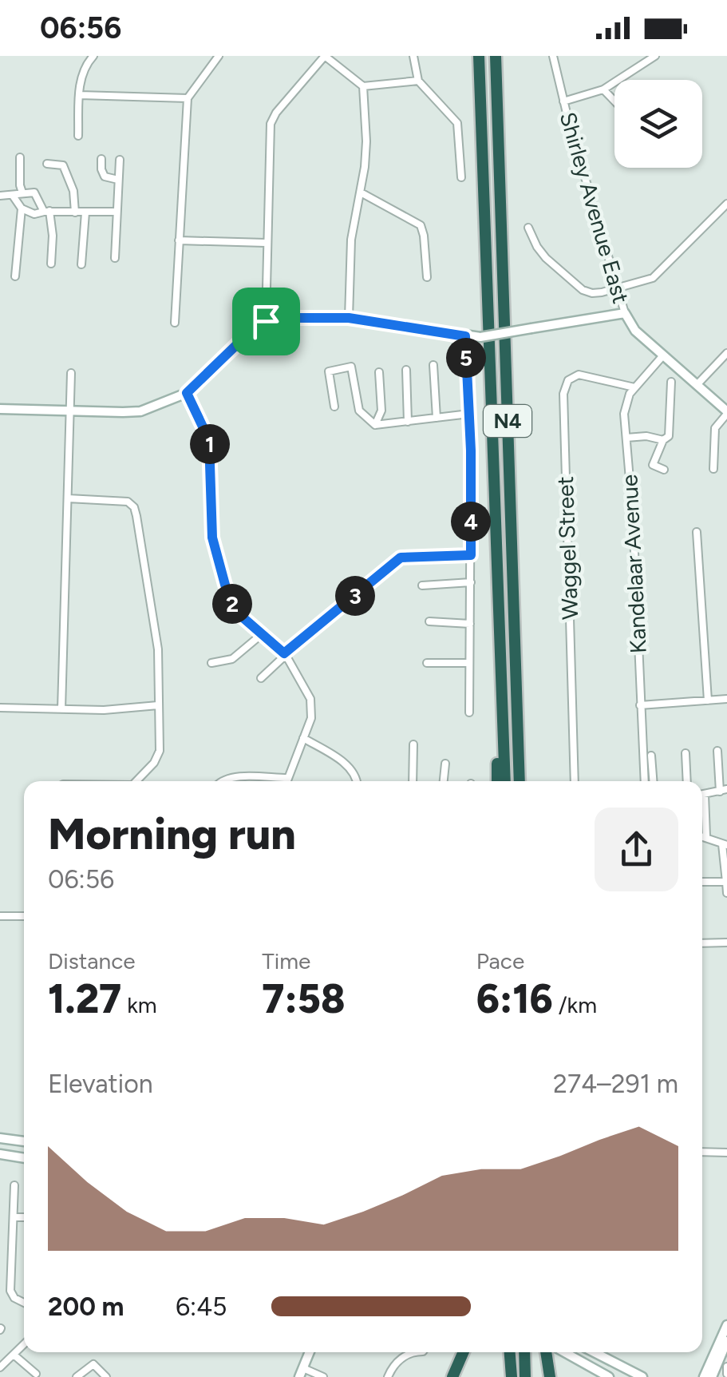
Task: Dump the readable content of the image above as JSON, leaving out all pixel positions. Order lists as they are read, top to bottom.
{
  "streets": {
    "highway": ["N4"],
    "street": ["Shirley Avenue East", "Waggel Street", "Kandelaar Avenue"]
  },
  "crossings": [
    ["Shirley Avenue East", "Kandelaar Avenue"],
    ["Waggel Street", "Kandelaar Avenue"]
  ],
  "page": {
    "status": "06:56",
    "pins": [
      "5",
      "1",
      "4",
      "3",
      "2"
    ],
    "heading": ["Morning run", "06:56"],
    "stats": [
      ["Distance", "1.27 km"],
      ["Time", "7:58"],
      ["Pace", "6:16 /km"]
    ],
    "chart": ["Elevation", "274–291 m"],
    "list": [
      {
        "name": "200 m",
        "note": "6:45"
      }
    ]
  }
}
